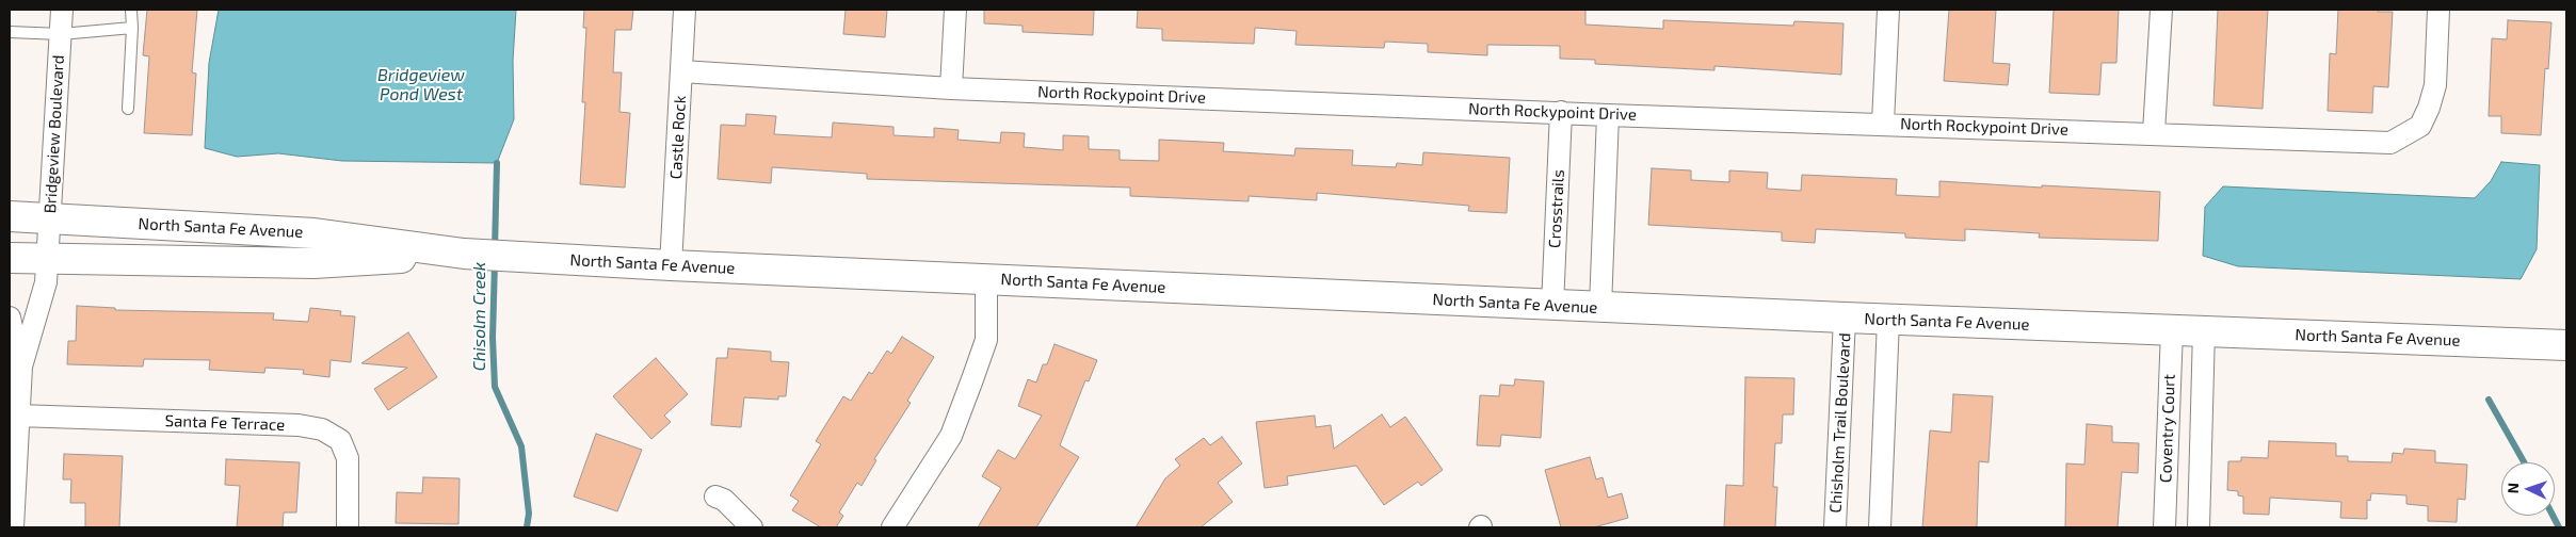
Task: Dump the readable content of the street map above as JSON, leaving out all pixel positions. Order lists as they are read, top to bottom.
{
  "streets": {
    "main road": ["North Santa Fe Avenue"],
    "street": [
      "North Rockypoint Drive",
      "Bridgeview Boulevard",
      "Castle Rock",
      "Crosstrails",
      "Santa Fe Terrace",
      "Chisholm Trail Boulevard",
      "Coventry Court"
    ]
  },
  "crossings": [
    ["North Rockypoint Drive", "Castle Rock"],
    ["North Rockypoint Drive", "Crosstrails"],
    ["Bridgeview Boulevard", "North Santa Fe Avenue"],
    ["Castle Rock", "North Santa Fe Avenue"],
    ["Crosstrails", "North Santa Fe Avenue"],
    ["North Santa Fe Avenue", "Chisholm Trail Boulevard"],
    ["North Santa Fe Avenue", "Coventry Court"]
  ],
  "water": ["Bridgeview Pond West", "Chisolm Creek"],
  "north": "left"
}
